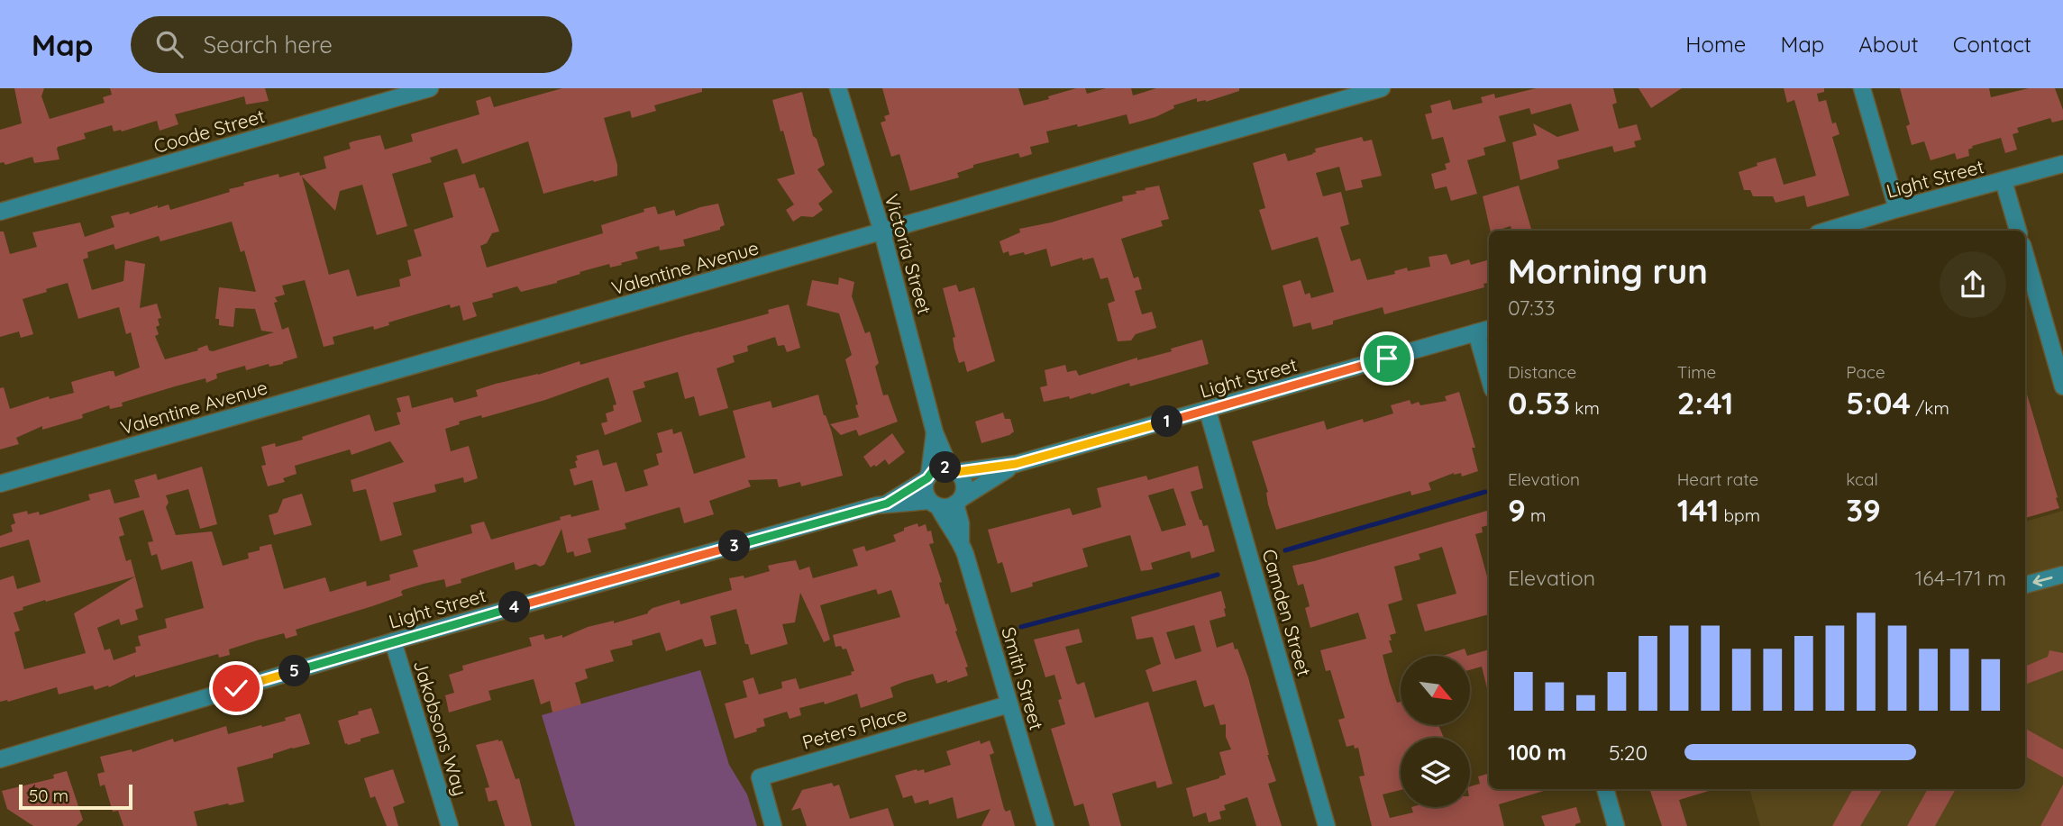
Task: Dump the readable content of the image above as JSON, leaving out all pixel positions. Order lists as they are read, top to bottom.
{
  "streets": {
    "street": [
      "Coode Street",
      "Light Street",
      "Victoria Street",
      "Valentine Avenue",
      "Camden Street",
      "Smith Street",
      "Jakobsons Way",
      "Peters Place"
    ]
  },
  "crossings": [
    ["Light Street", "Victoria Street"],
    ["Light Street", "Camden Street"],
    ["Light Street", "Smith Street"],
    ["Light Street", "Jakobsons Way"],
    ["Victoria Street", "Valentine Avenue"],
    ["Victoria Street", "Smith Street"],
    ["Smith Street", "Peters Place"]
  ],
  "scale_bar": "50 m",
  "north": "bottom right",
  "page": {
    "header": "Map",
    "search": "Search here",
    "nav": [
      "Home",
      "Map",
      "About",
      "Contact"
    ],
    "heading": ["Morning run", "07:33"],
    "stats": [
      ["Distance", "0.53 km"],
      ["Time", "2:41"],
      ["Pace", "5:04 /km"],
      ["Elevation", "9 m"],
      ["Heart rate", "141 bpm"],
      ["kcal", "39"]
    ],
    "pins": [
      "1",
      "2",
      "3",
      "4",
      "5"
    ],
    "chart": ["Elevation", "164–171 m"],
    "list": [
      {
        "name": "100 m",
        "note": "5:20"
      }
    ],
    "scale": "50 m"
  }
}
